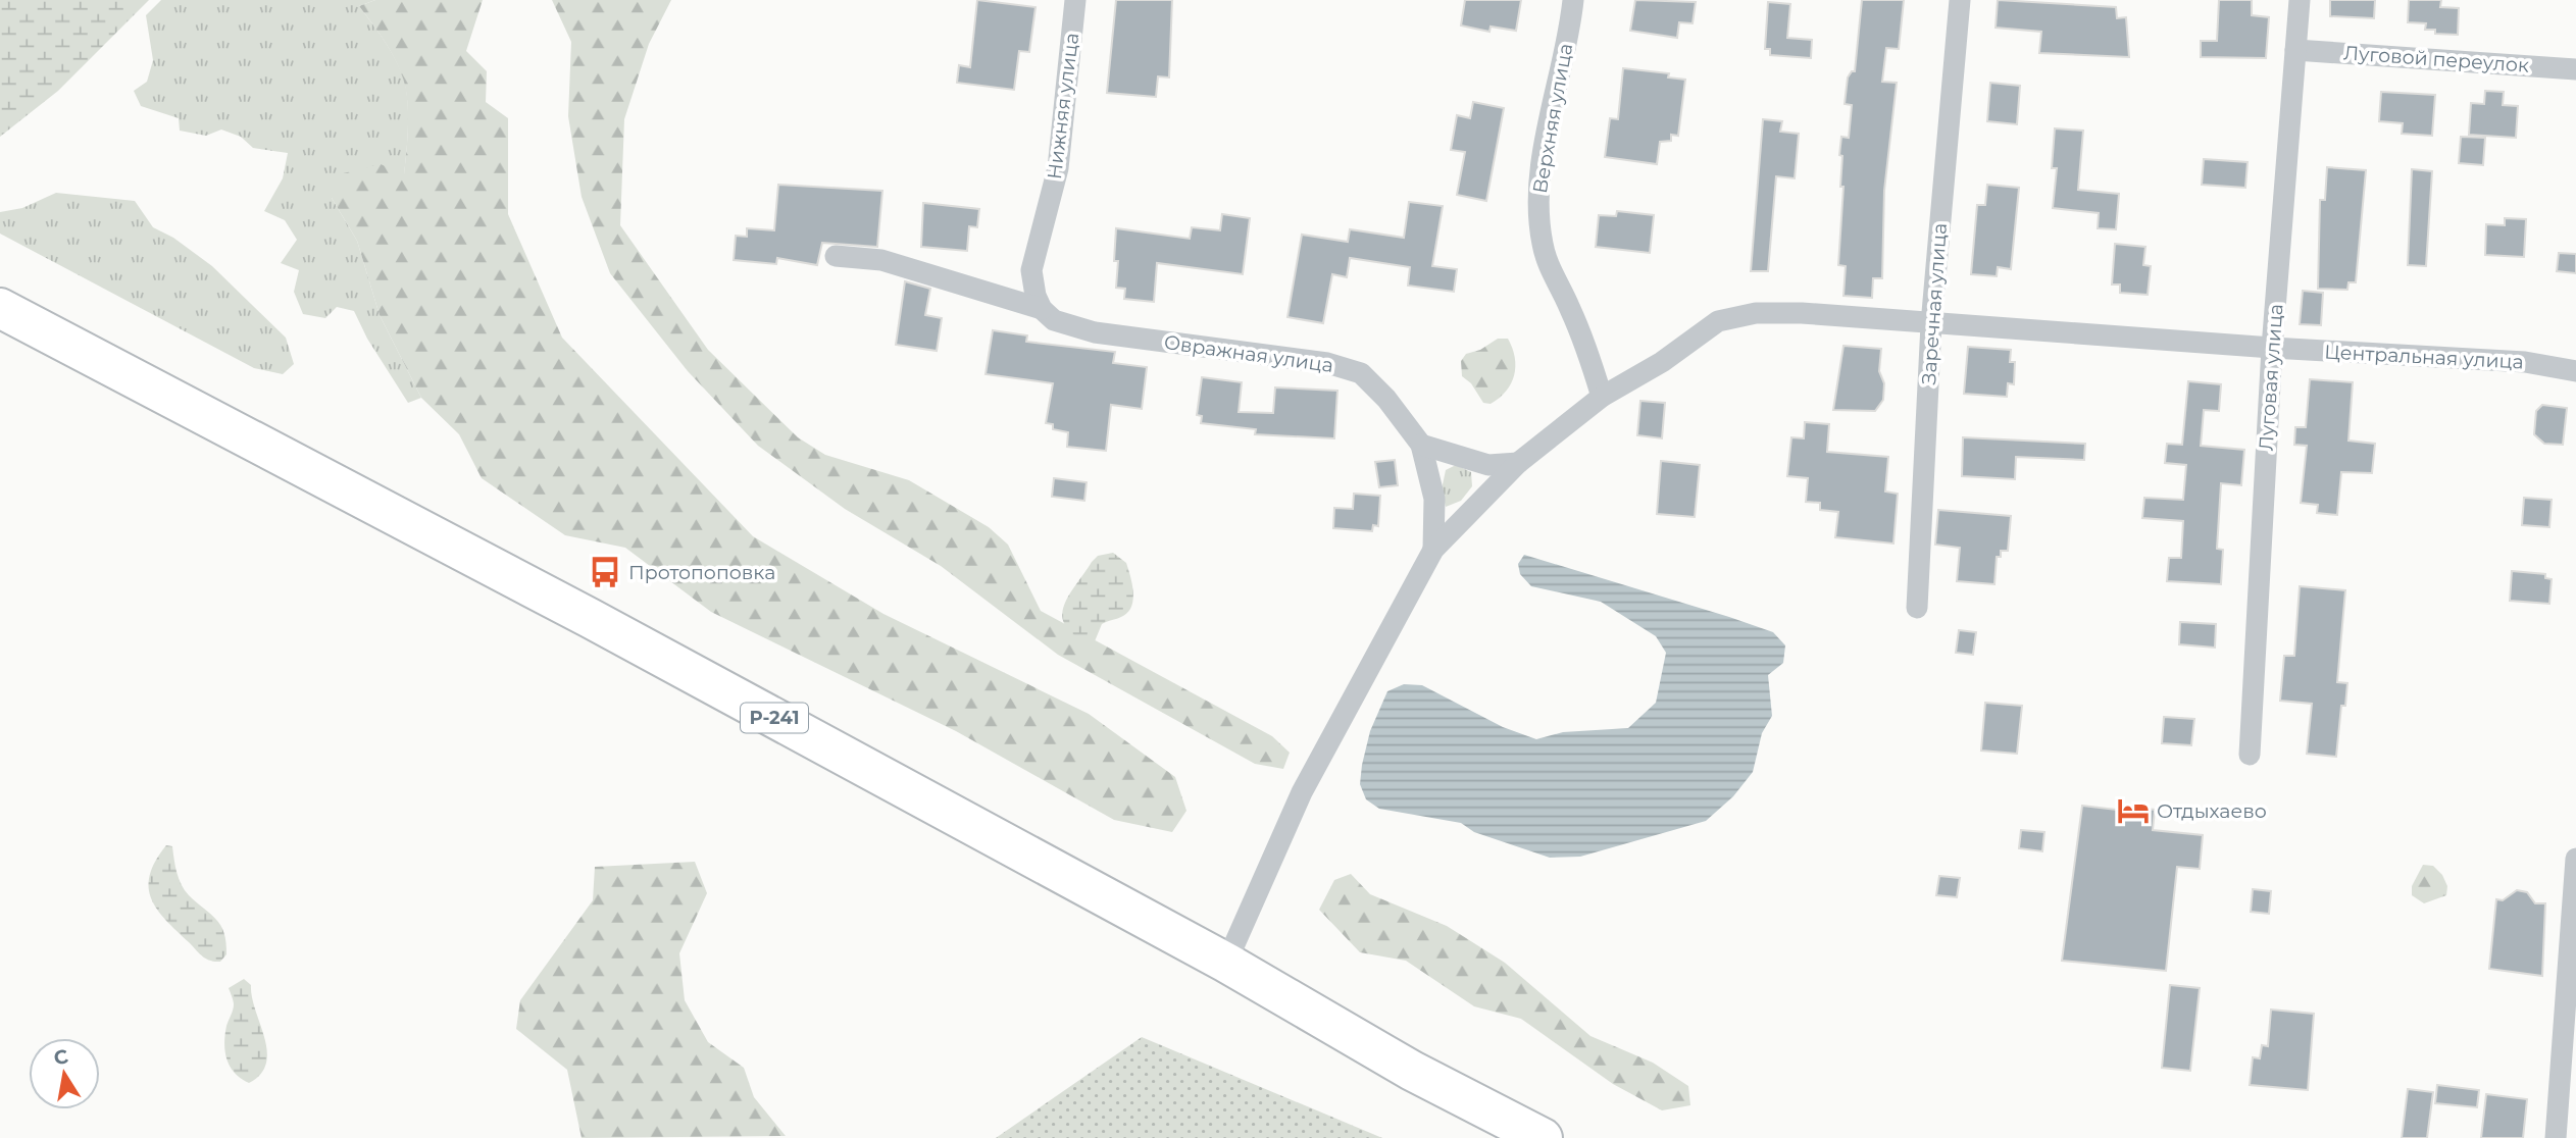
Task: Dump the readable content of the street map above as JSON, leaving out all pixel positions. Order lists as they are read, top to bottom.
{
  "streets": {
    "highway": ["Р-241"],
    "street": [
      "Луговой переулок",
      "Нижняя улица",
      "Верхняя улица",
      "Заречная улица",
      "Овражная улица",
      "Центральная улица",
      "Луговая улица"
    ]
  },
  "crossings": [
    ["Луговой переулок", "Луговая улица"],
    ["Нижняя улица", "Овражная улица"],
    ["Верхняя улица", "Центральная улица"],
    ["Заречная улица", "Центральная улица"],
    ["Овражная улица", "Центральная улица"],
    ["Центральная улица", "Луговая улица"]
  ],
  "places": {
    "bus stop": ["Протопоповка"],
    "hotel": ["Отдыхаево"]
  },
  "north": "top"
}
